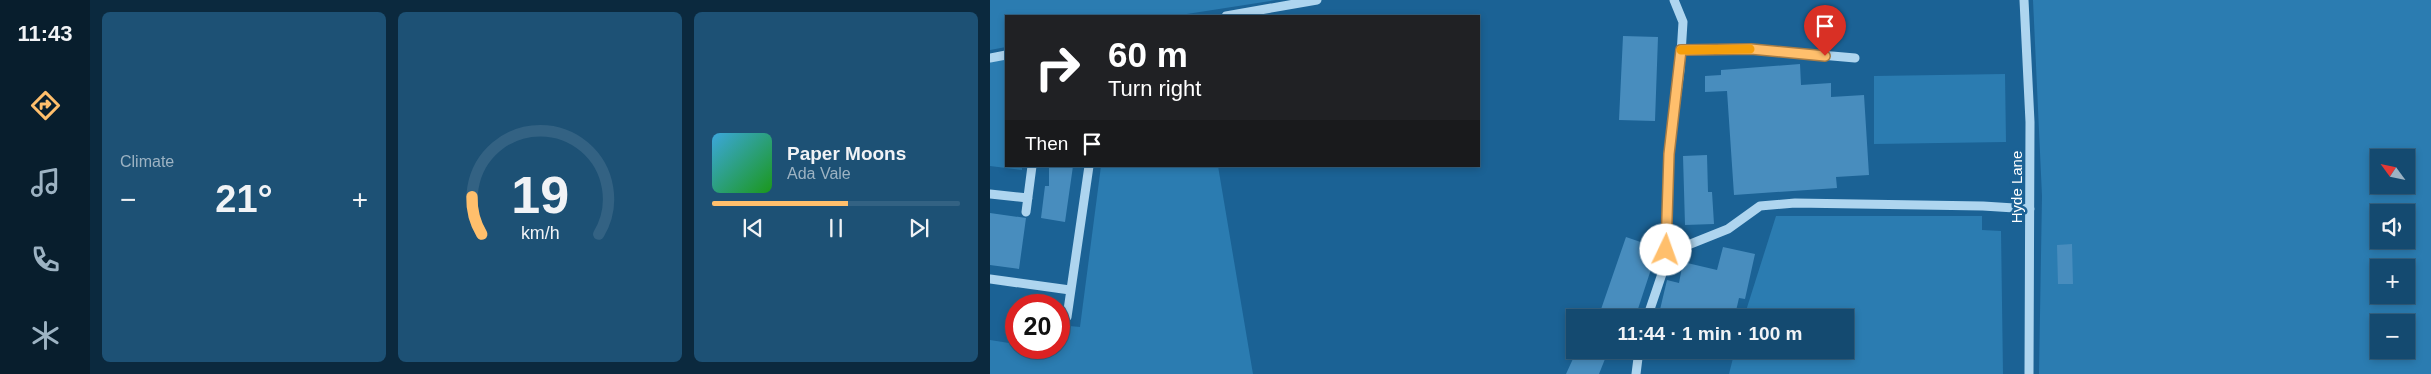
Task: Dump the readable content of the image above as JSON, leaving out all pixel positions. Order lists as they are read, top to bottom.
{
  "streets": {
    "street": ["Hyde Lane"]
  },
  "north": "top left",
  "page": {
    "tabs": "11:43",
    "tile": "Climate",
    "turn": ["60 m", "Turn right"],
    "then": "Then",
    "song": ["Paper Moons", "Ada Vale"],
    "map_buttons": ["+", "−"],
    "heat": ["−", "21°", "+"],
    "limit": "20",
    "trip": "11:44 · 1 min · 100 m",
    "gauge": ["19", "km/h"]
  }
}
